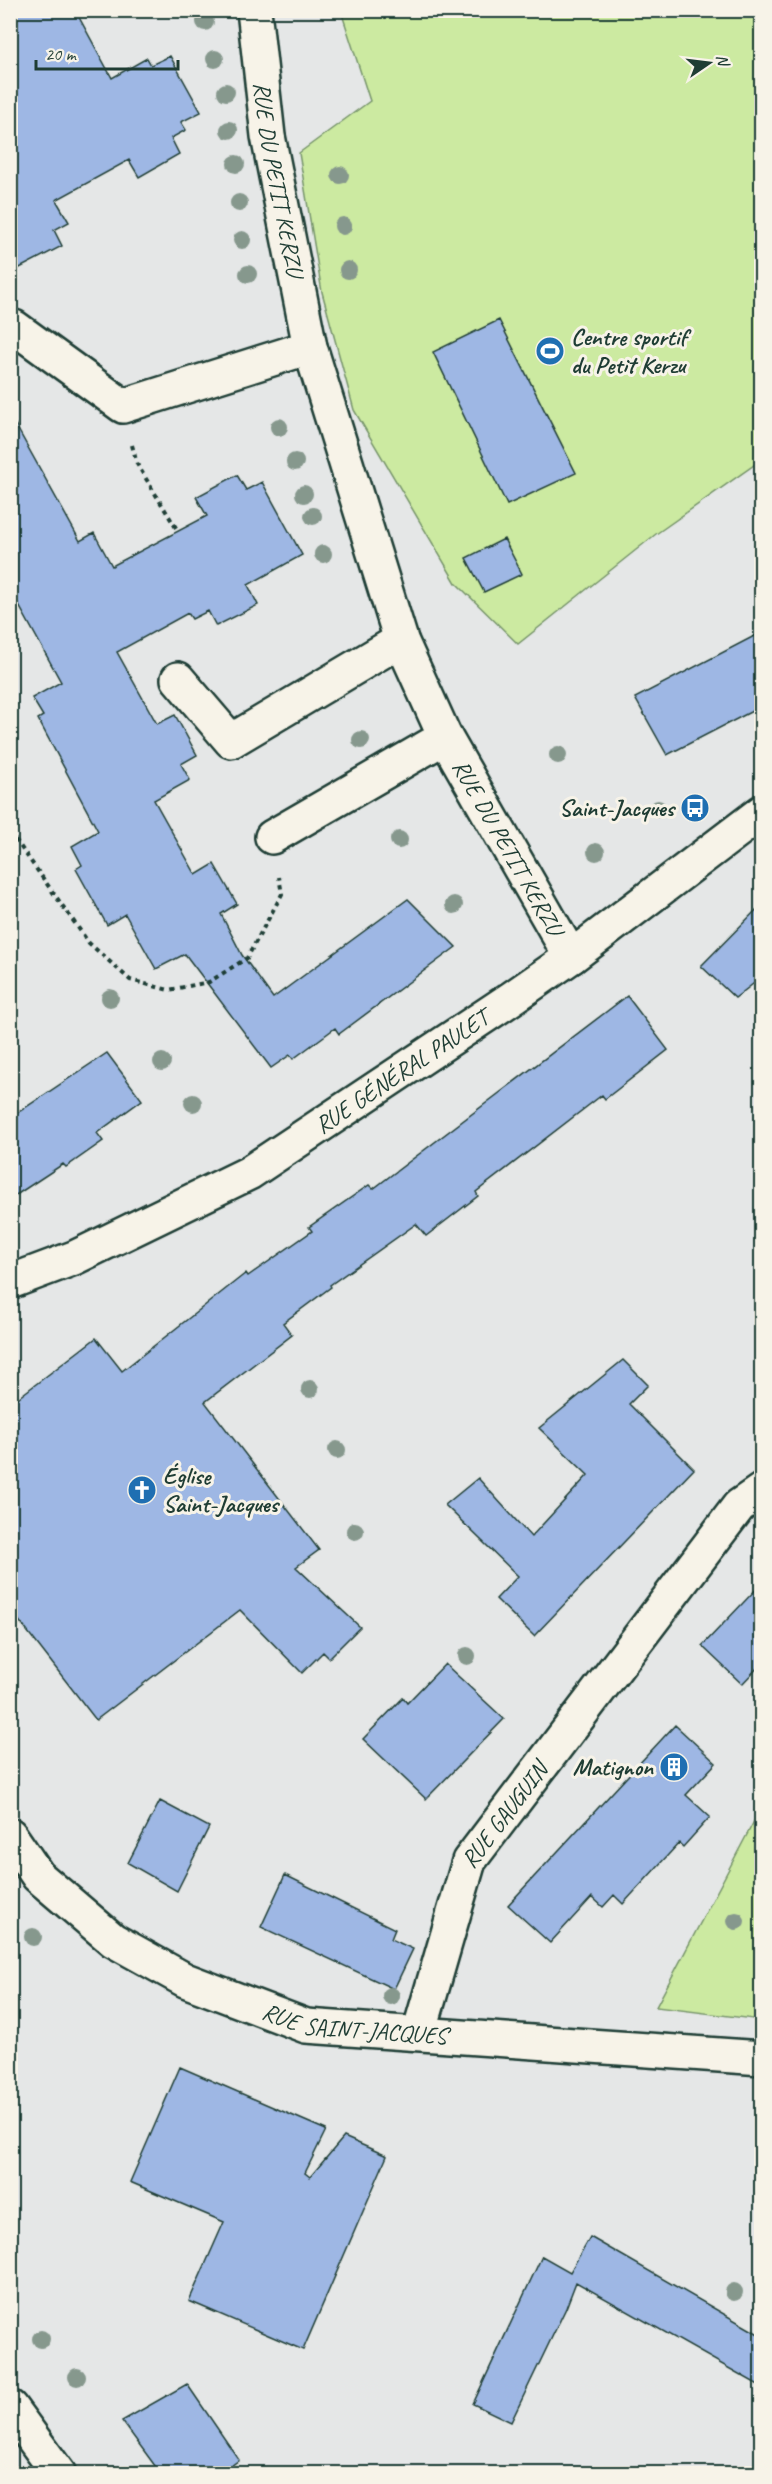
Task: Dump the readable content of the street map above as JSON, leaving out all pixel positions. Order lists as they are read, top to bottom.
{
  "streets": {
    "street": [
      "RUE DU PETIT KERZU",
      "RUE GÉNÉRAL PAULET",
      "RUE GAUGUIN",
      "RUE SAINT-JACQUES"
    ]
  },
  "crossings": [
    ["RUE DU PETIT KERZU", "RUE GÉNÉRAL PAULET"],
    ["RUE GAUGUIN", "RUE SAINT-JACQUES"]
  ],
  "places": {
    "sports": ["Centre sportif du Petit Kerzu"],
    "bus stop": ["Saint-Jacques"],
    "church": ["Église Saint-Jacques"],
    "building": ["Matignon"]
  },
  "scale_bar": "20 m",
  "north": "right"
}
